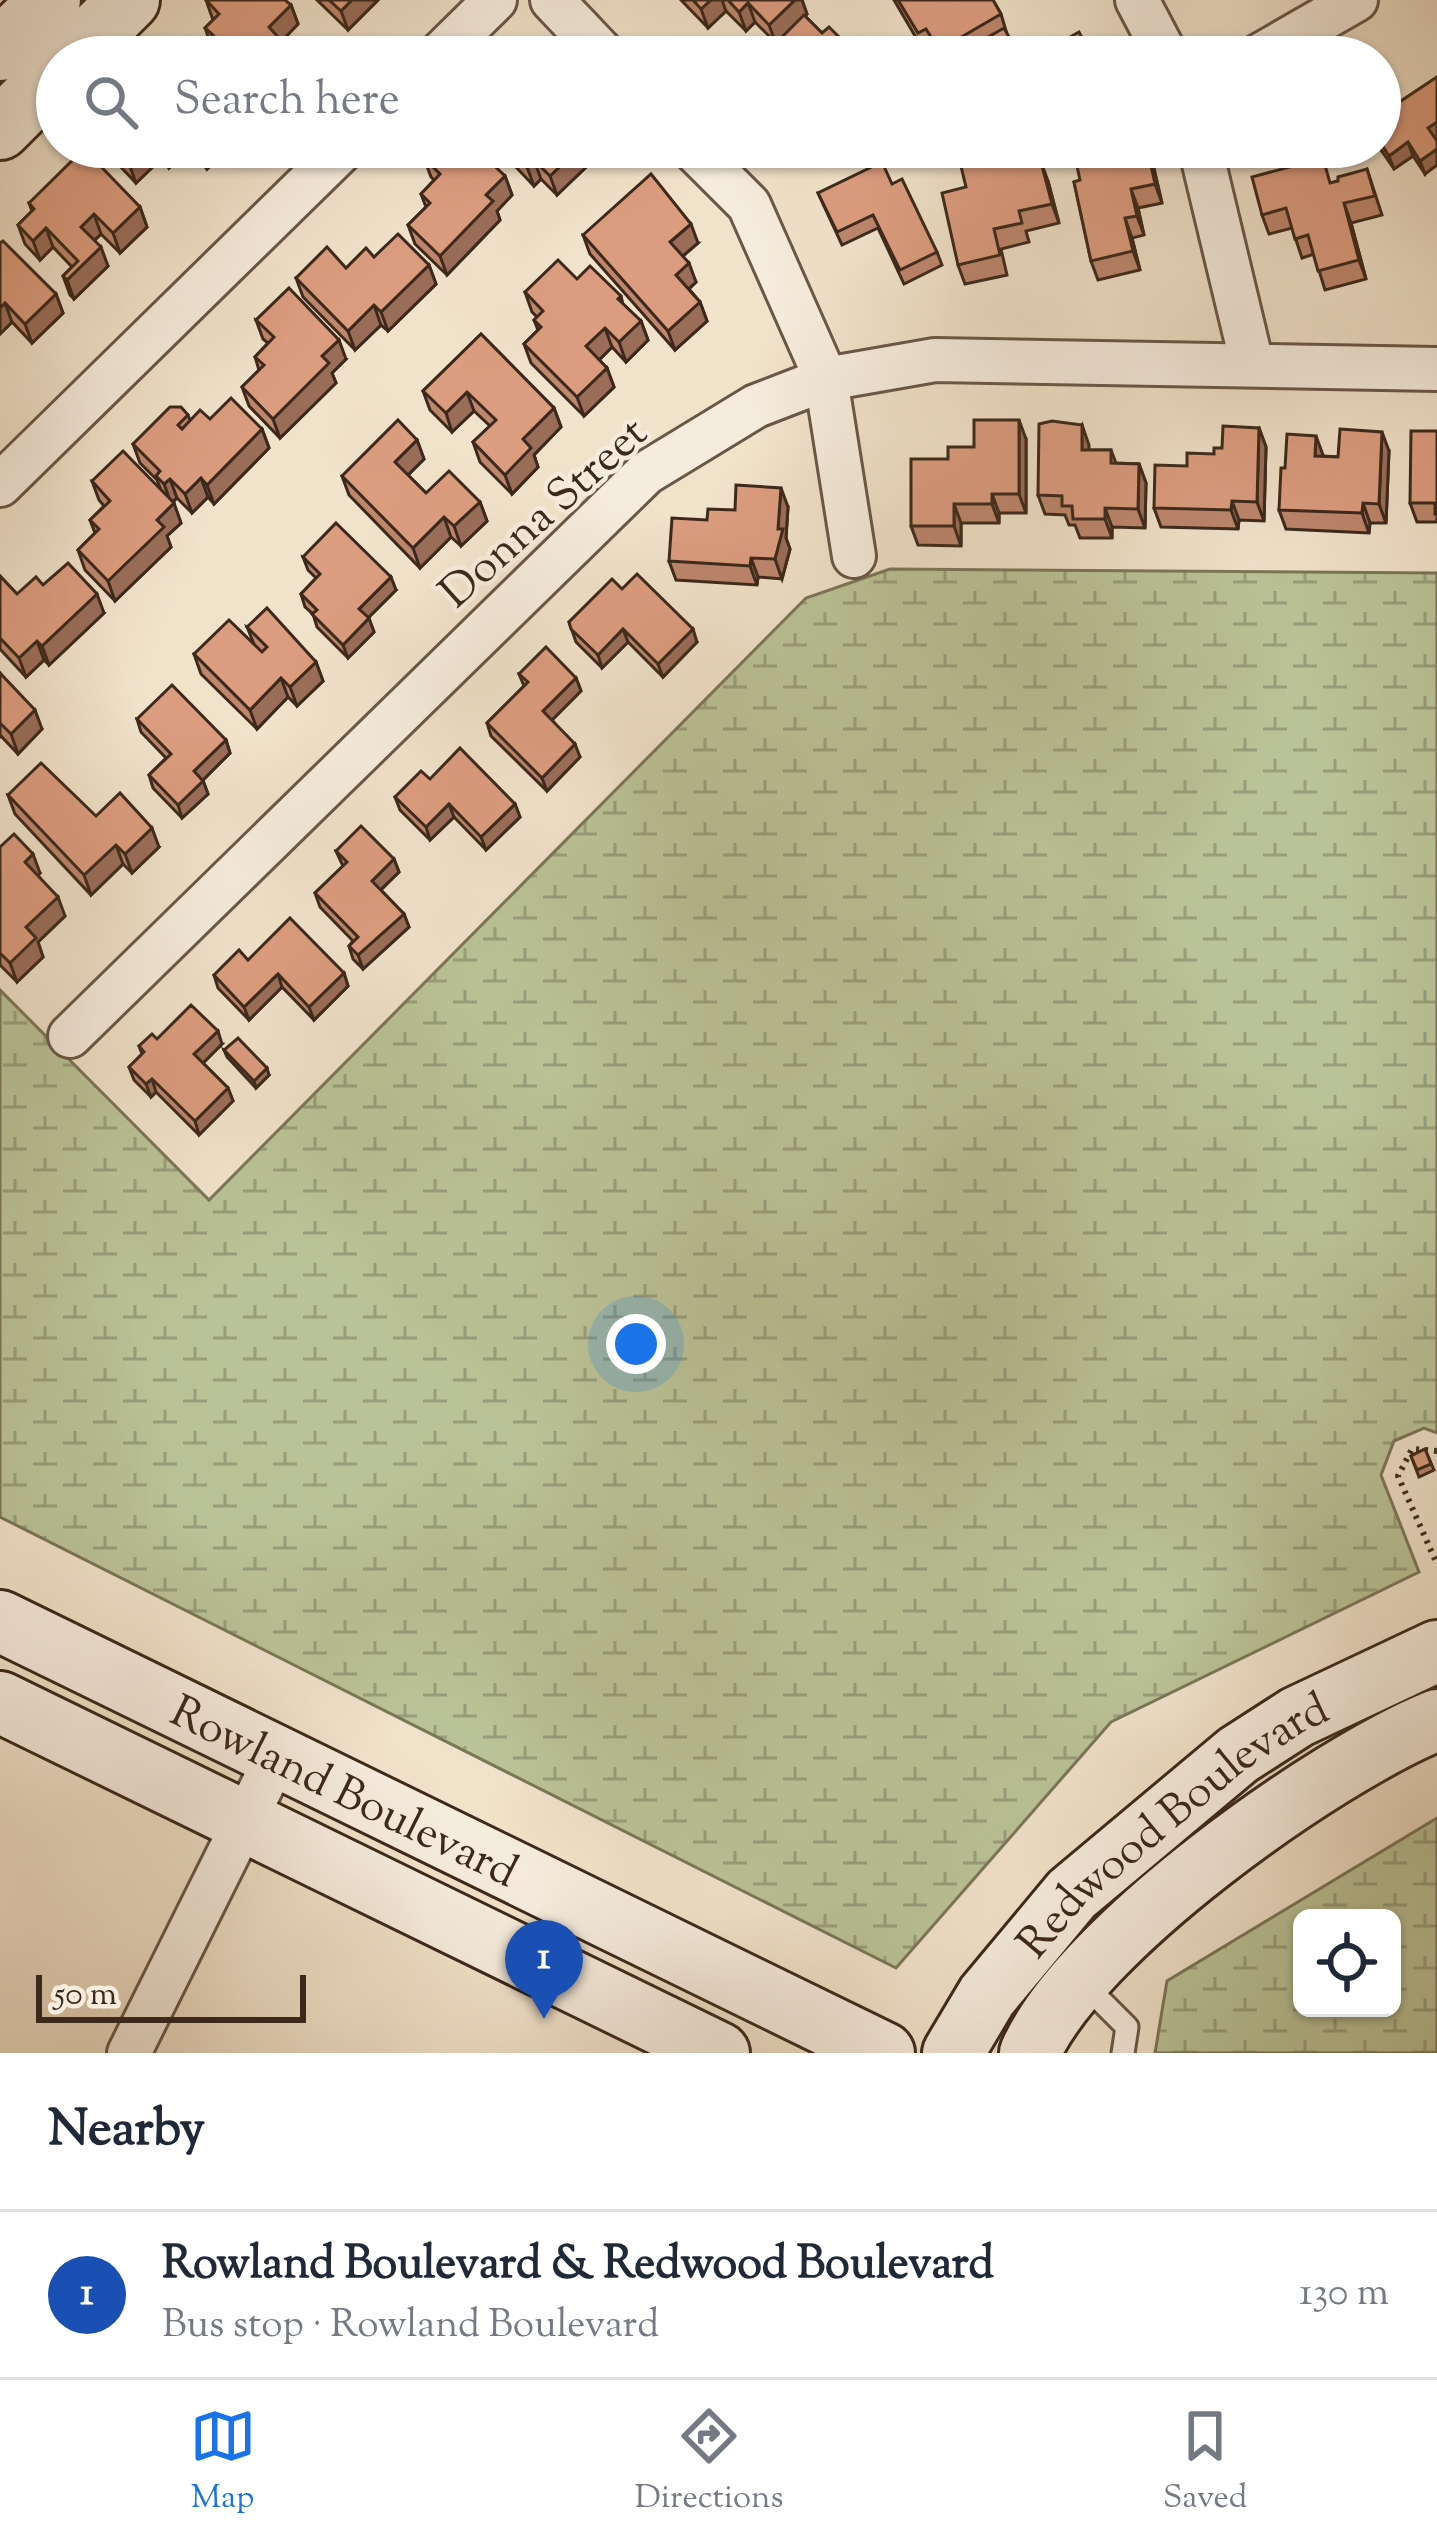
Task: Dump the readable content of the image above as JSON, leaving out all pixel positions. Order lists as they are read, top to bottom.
{
  "streets": {
    "main road": ["Rowland Boulevard", "Redwood Boulevard"],
    "street": ["Donna Street"]
  },
  "scale_bar": "50 m",
  "page": {
    "search": "Search here",
    "pins": "1",
    "scale": "50 m",
    "heading": "Nearby",
    "list": [
      {
        "mark": "1",
        "name": "Rowland Boulevard & Redwood Boulevard",
        "note": "Bus stop · Rowland Boulevard",
        "value": "130 m"
      }
    ],
    "nav": ["Map", "Directions", "Saved"]
  }
}
